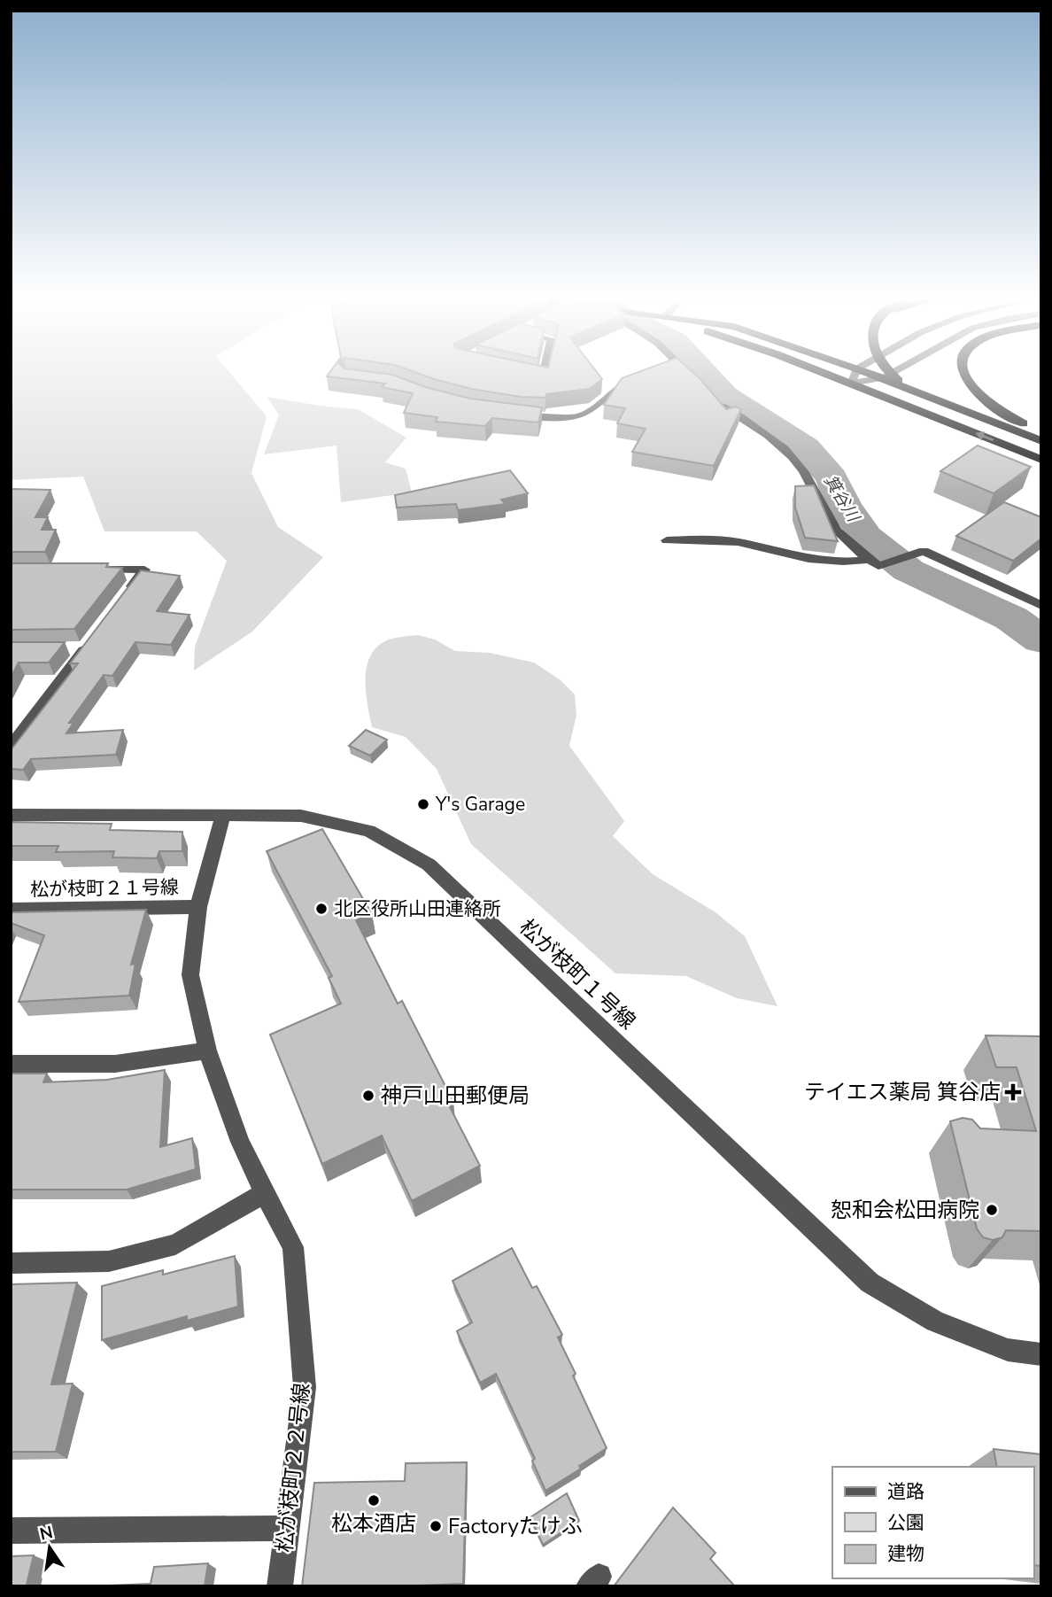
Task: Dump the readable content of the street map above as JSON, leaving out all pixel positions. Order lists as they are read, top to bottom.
{
  "streets": {
    "street": ["松が枝町２１号線", "松が枝町１号線", "松が枝町２２号線"]
  },
  "crossings": [
    ["松が枝町２１号線", "松が枝町２２号線"],
    ["松が枝町１号線", "松が枝町２２号線"]
  ],
  "water": ["箕谷川"],
  "places": {
    "other": [
      "Y's Garage",
      "北区役所山田連絡所",
      "神戸山田郵便局",
      "恕和会松田病院",
      "松本酒店",
      "Factoryたけふ"
    ],
    "health": ["テイエス薬局 箕谷店"]
  },
  "legend": ["道路", "公園", "建物"],
  "north": "top"
}
